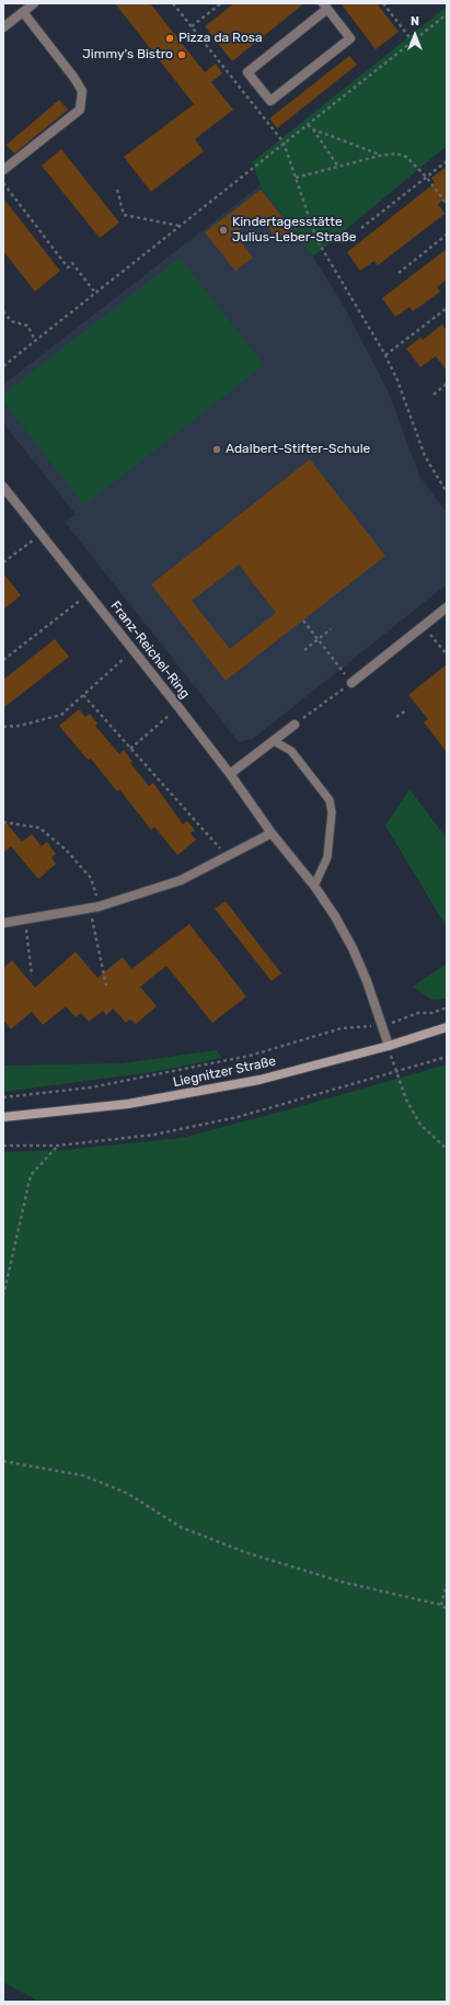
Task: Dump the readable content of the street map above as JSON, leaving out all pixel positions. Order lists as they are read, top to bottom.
{
  "streets": {
    "main road": ["Liegnitzer Straße"],
    "street": ["Franz-Reichel-Ring"]
  },
  "crossings": [
    ["Franz-Reichel-Ring", "Liegnitzer Straße"]
  ],
  "places": [
    "Pizza da Rosa",
    "Jimmy's Bistro",
    "Kindertagesstätte Julius-Leber-Straße",
    "Adalbert-Stifter-Schule"
  ],
  "north": "top"
}
